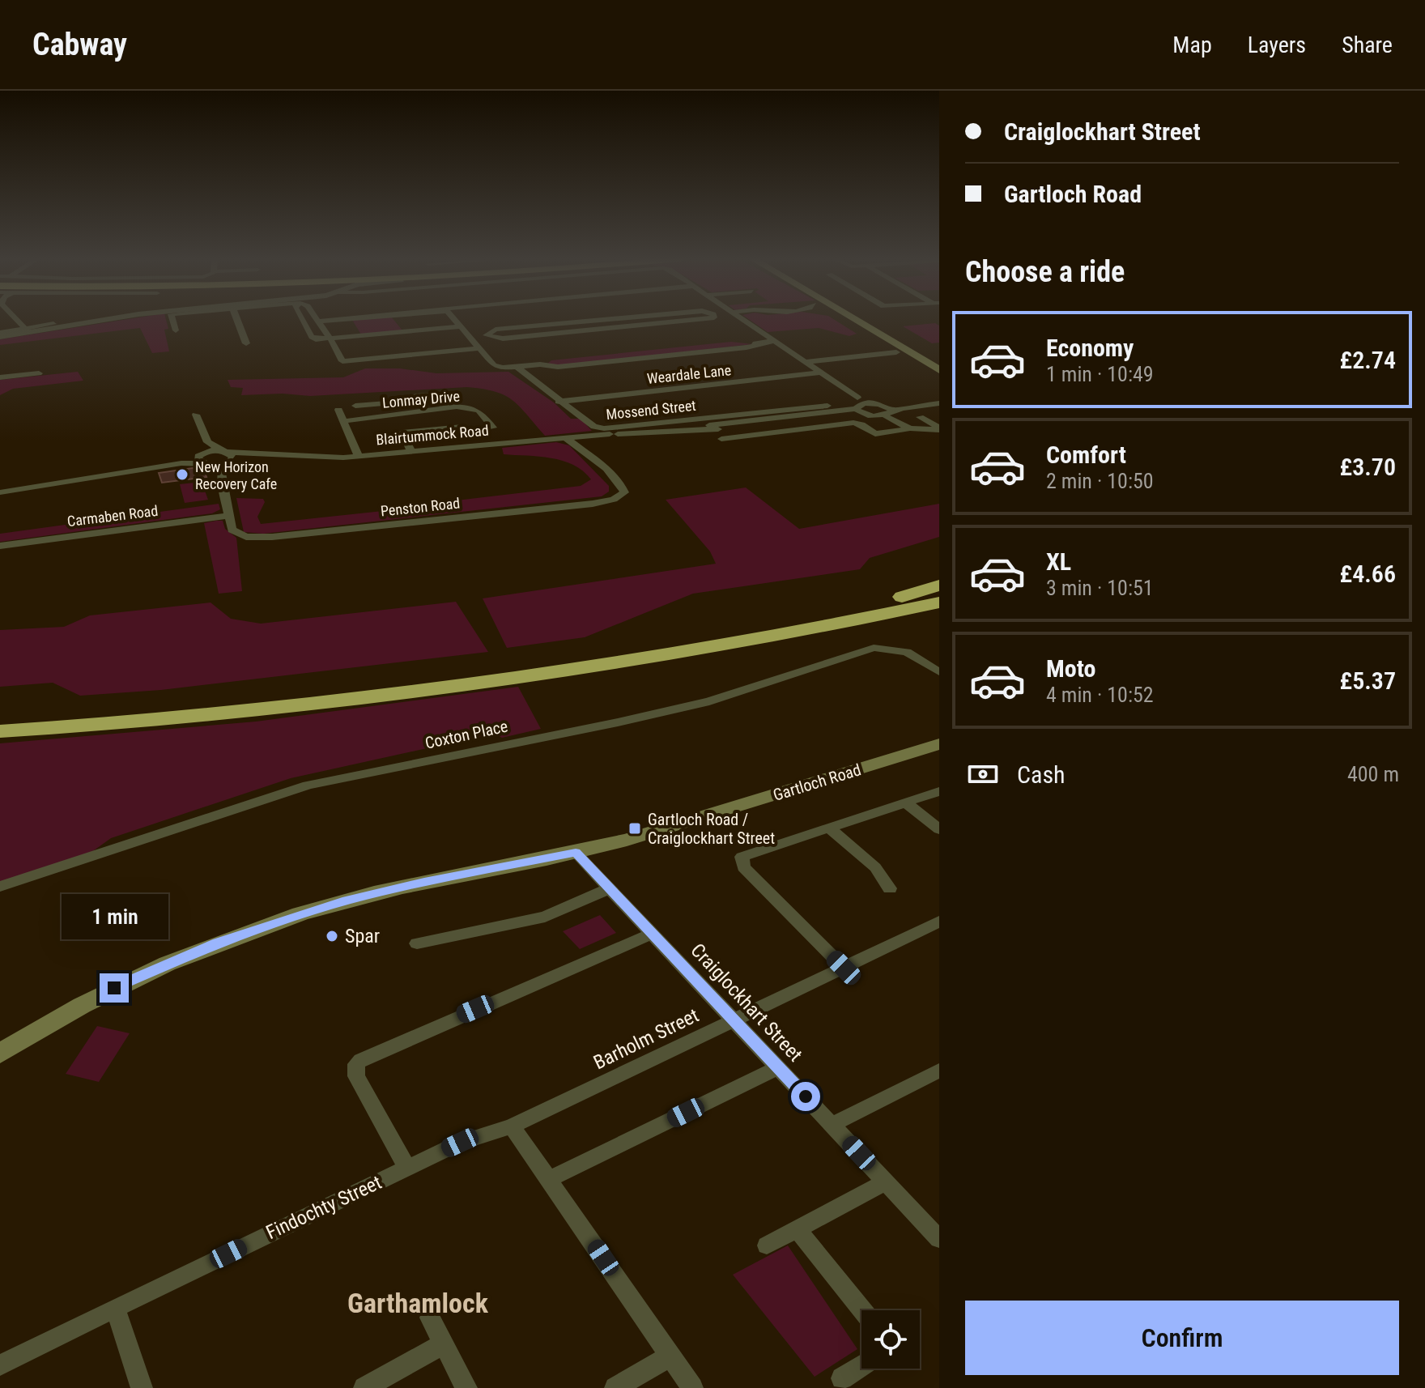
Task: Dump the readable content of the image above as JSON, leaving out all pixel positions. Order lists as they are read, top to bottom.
{
  "streets": {
    "main road": ["Gartloch Road"],
    "street": [
      "Weardale Lane",
      "Lonmay Drive",
      "Mossend Street",
      "Blairtummock Road",
      "Penston Road",
      "Carmaben Road",
      "Coxton Place",
      "Craiglockhart Street",
      "Barholm Street",
      "Findochty Street"
    ]
  },
  "crossings": [
    ["Weardale Lane", "Mossend Street"],
    ["Blairtummock Road", "Penston Road"],
    ["Penston Road", "Carmaben Road"],
    ["Gartloch Road", "Craiglockhart Street"],
    ["Craiglockhart Street", "Barholm Street"],
    ["Barholm Street", "Findochty Street"]
  ],
  "districts": ["Garthamlock"],
  "places": {
    "other": ["New Horizon Recovery Cafe", "Spar"],
    "transit": ["Gartloch Road / Craiglockhart Street"]
  },
  "page": {
    "header": "Cabway",
    "nav": ["Map", "Layers", "Share"],
    "banner": ["Craiglockhart Street", "Gartloch Road"],
    "heading": "Choose a ride",
    "list": [
      {
        "name": "Economy",
        "note": "1 min · 10:49",
        "value": "£2.74"
      },
      {
        "name": "Comfort",
        "note": "2 min · 10:50",
        "value": "£3.70"
      },
      {
        "name": "XL",
        "note": "3 min · 10:51",
        "value": "£4.66"
      },
      {
        "name": "Moto",
        "note": "4 min · 10:52",
        "value": "£5.37"
      }
    ],
    "pay": ["Cash", "400 m"],
    "bubble": "1 min",
    "buttons": "Confirm"
  }
}
